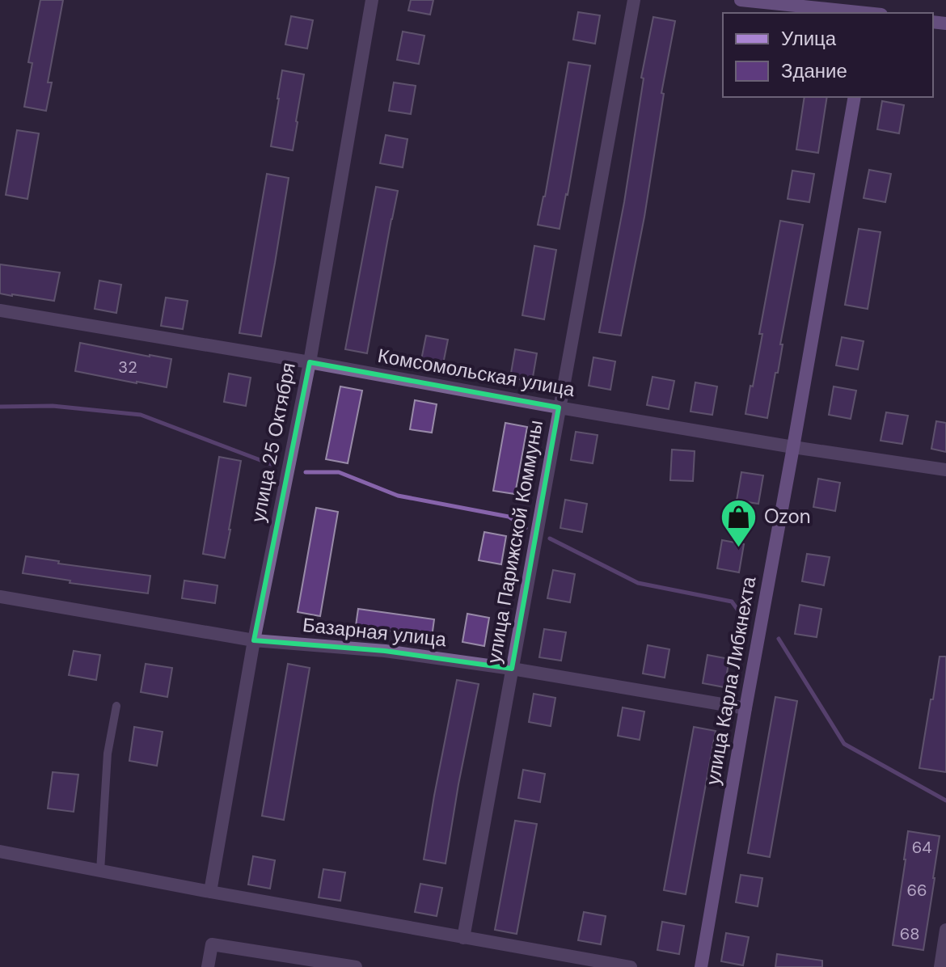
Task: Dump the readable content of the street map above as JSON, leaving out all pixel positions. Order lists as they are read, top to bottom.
{
  "streets": {
    "main road": ["улица Карла Либкнехта"],
    "street": [
      "Комсомольская улица",
      "улица 25 Октября",
      "улица Парижской Коммуны",
      "Базарная улица"
    ]
  },
  "crossings": [
    ["Комсомольская улица", "улица 25 Октября"],
    ["Комсомольская улица", "улица Парижской Коммуны"],
    ["Комсомольская улица", "улица Карла Либкнехта"],
    ["улица 25 Октября", "Базарная улица"],
    ["улица Парижской Коммуны", "Базарная улица"],
    ["Базарная улица", "улица Карла Либкнехта"]
  ],
  "places": {
    "shop": ["Ozon"]
  },
  "house_numbers": [
    "32",
    "64",
    "66",
    "68"
  ],
  "legend": ["Улица", "Здание"]
}
